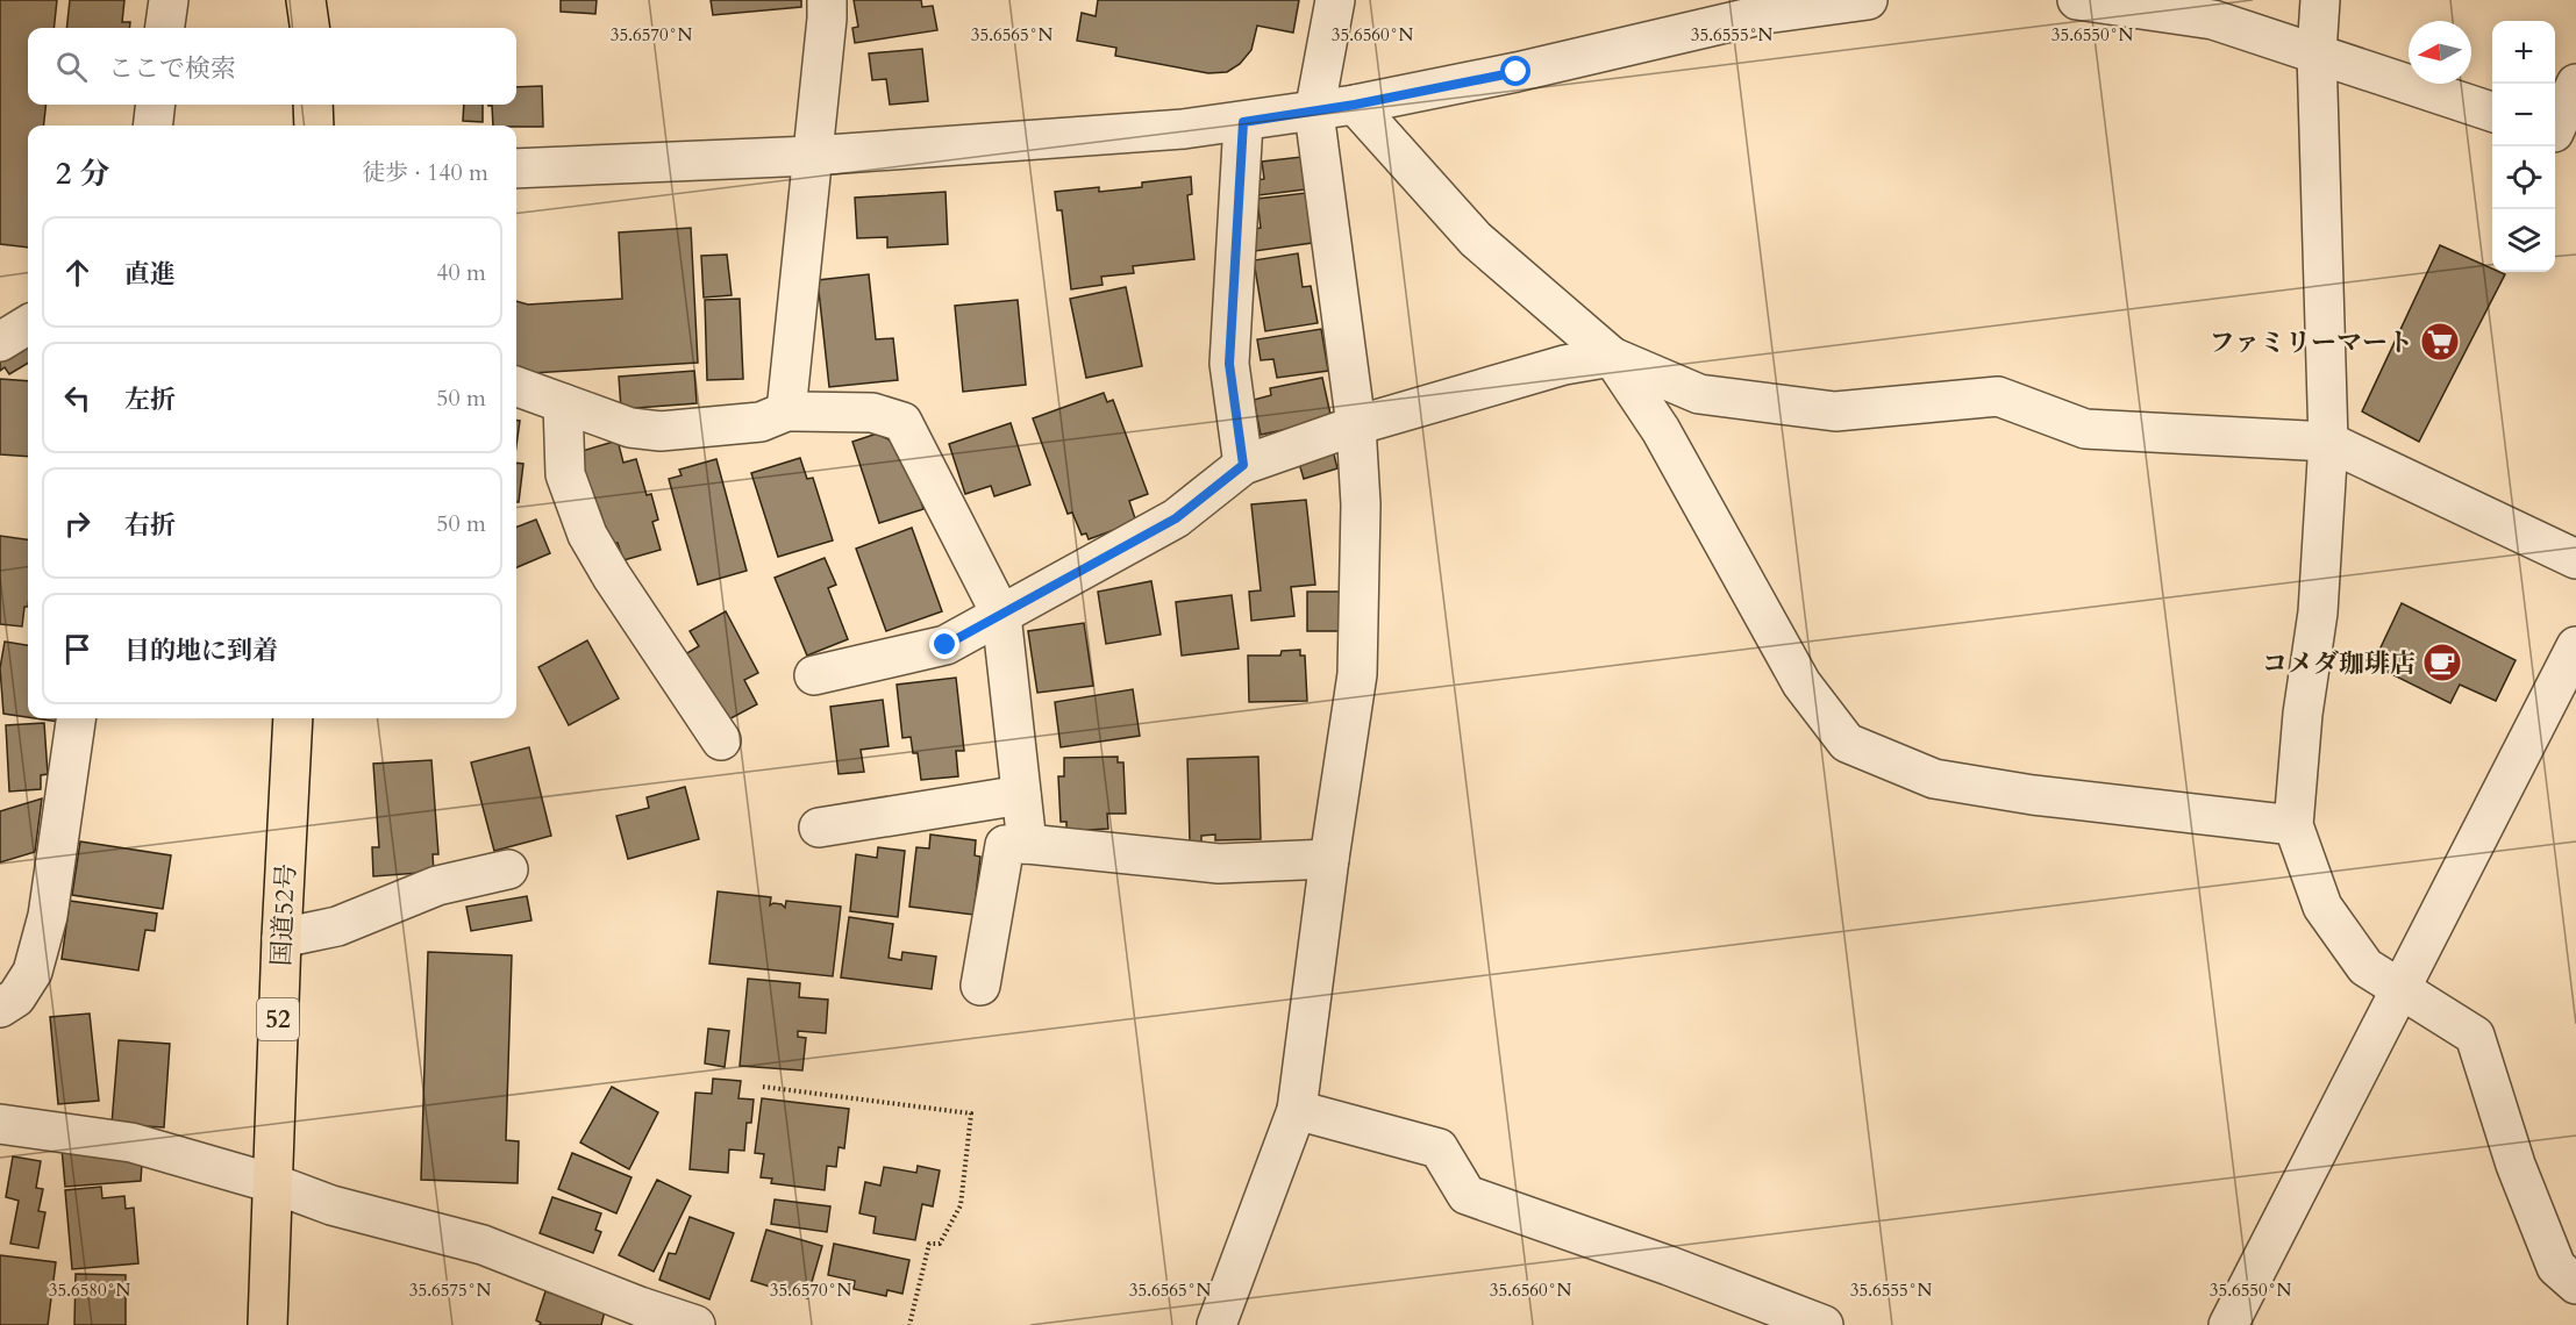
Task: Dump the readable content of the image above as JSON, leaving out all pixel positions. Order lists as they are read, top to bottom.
{
  "streets": {
    "highway": ["国道52号", "52"]
  },
  "places": {
    "supermarket": ["ファミリーマート"],
    "cafe": ["コメダ珈琲店"]
  },
  "north": "left",
  "page": {
    "map_buttons": ["+", "−"],
    "search": "ここで検索",
    "heading": ["2 分", "徒歩 · 140 m"],
    "list": [
      ["直進", "40 m"],
      ["左折", "50 m"],
      ["右折", "50 m"],
      "目的地に到着"
    ]
  },
  "coordinates": [
    "35.6570°N",
    "35.6565°N",
    "35.6560°N",
    "35.6555°N",
    "35.6550°N",
    "35.6580°N",
    "35.6575°N"
  ]
}
